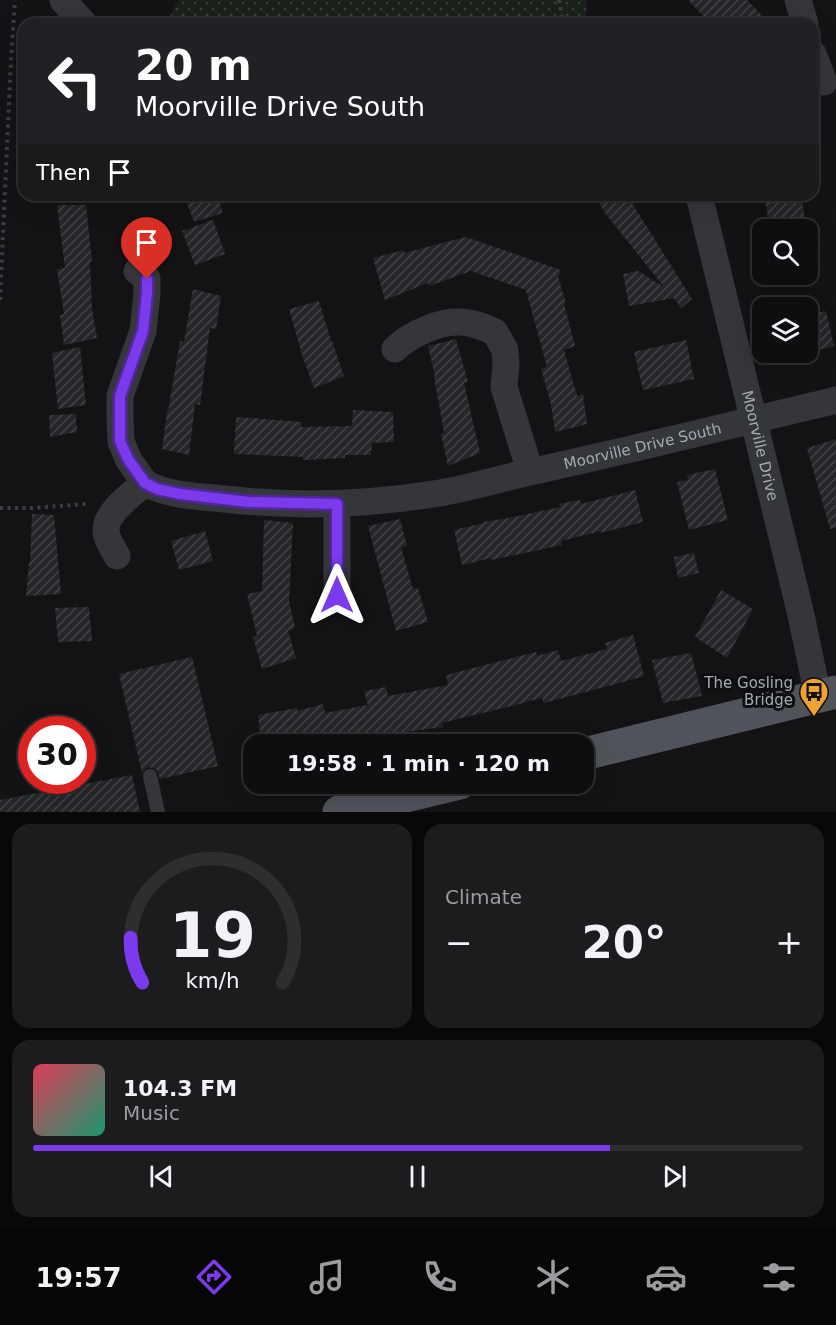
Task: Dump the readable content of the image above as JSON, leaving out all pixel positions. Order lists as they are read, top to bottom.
{
  "streets": {
    "street": ["Moorville Drive", "Moorville Drive South"]
  },
  "crossings": [
    ["Moorville Drive", "Moorville Drive South"]
  ],
  "places": {
    "bus stop": ["The Gosling Bridge"]
  },
  "page": {
    "turn": ["20 m", "Moorville Drive South"],
    "then": "Then",
    "limit": "30",
    "trip": "19:58 · 1 min · 120 m",
    "tile": "Climate",
    "heat": ["−", "20°", "+"],
    "song": ["104.3 FM", "Music"],
    "tabs": "19:57",
    "gauge": ["19", "km/h"]
  }
}
